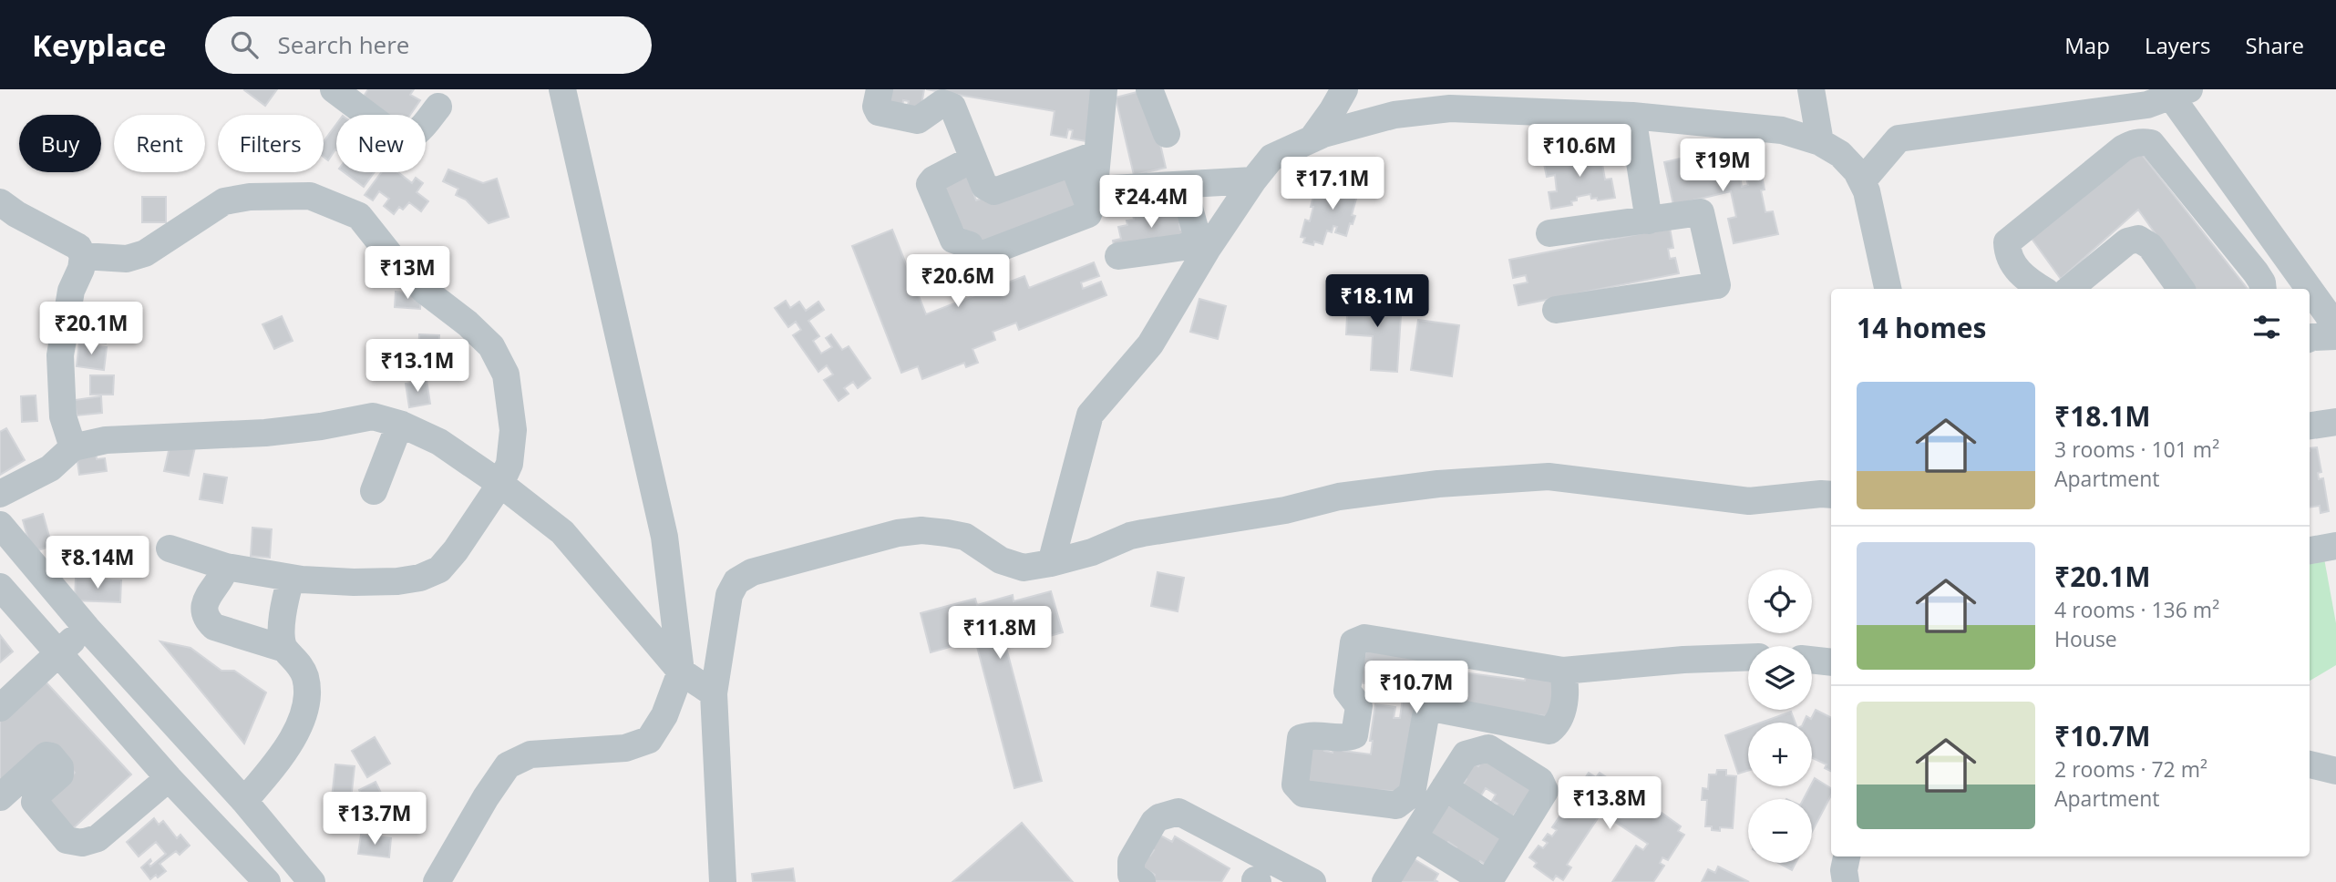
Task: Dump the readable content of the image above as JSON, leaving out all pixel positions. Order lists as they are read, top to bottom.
{
  "page": {
    "header": "Keyplace",
    "search": "Search here",
    "nav": ["Map", "Layers", "Share"],
    "chip": [
      "Buy",
      "Rent",
      "Filters",
      "New"
    ],
    "price": [
      "₹10.6M",
      "₹19M",
      "₹17.1M",
      "₹24.4M",
      "₹13M",
      "₹20.6M",
      "₹18.1M",
      "₹20.1M",
      "₹13.1M",
      "₹8.14M",
      "₹11.8M",
      "₹10.7M",
      "₹13.8M",
      "₹13.7M"
    ],
    "heading": "14 homes",
    "list": [
      {
        "name": "₹18.1M",
        "note": "3 rooms · 101 m² · Apartment"
      },
      {
        "name": "₹20.1M",
        "note": "4 rooms · 136 m² · House"
      },
      {
        "name": "₹10.7M",
        "note": "2 rooms · 72 m² · Apartment"
      }
    ],
    "map_buttons": ["+", "−"]
  }
}
